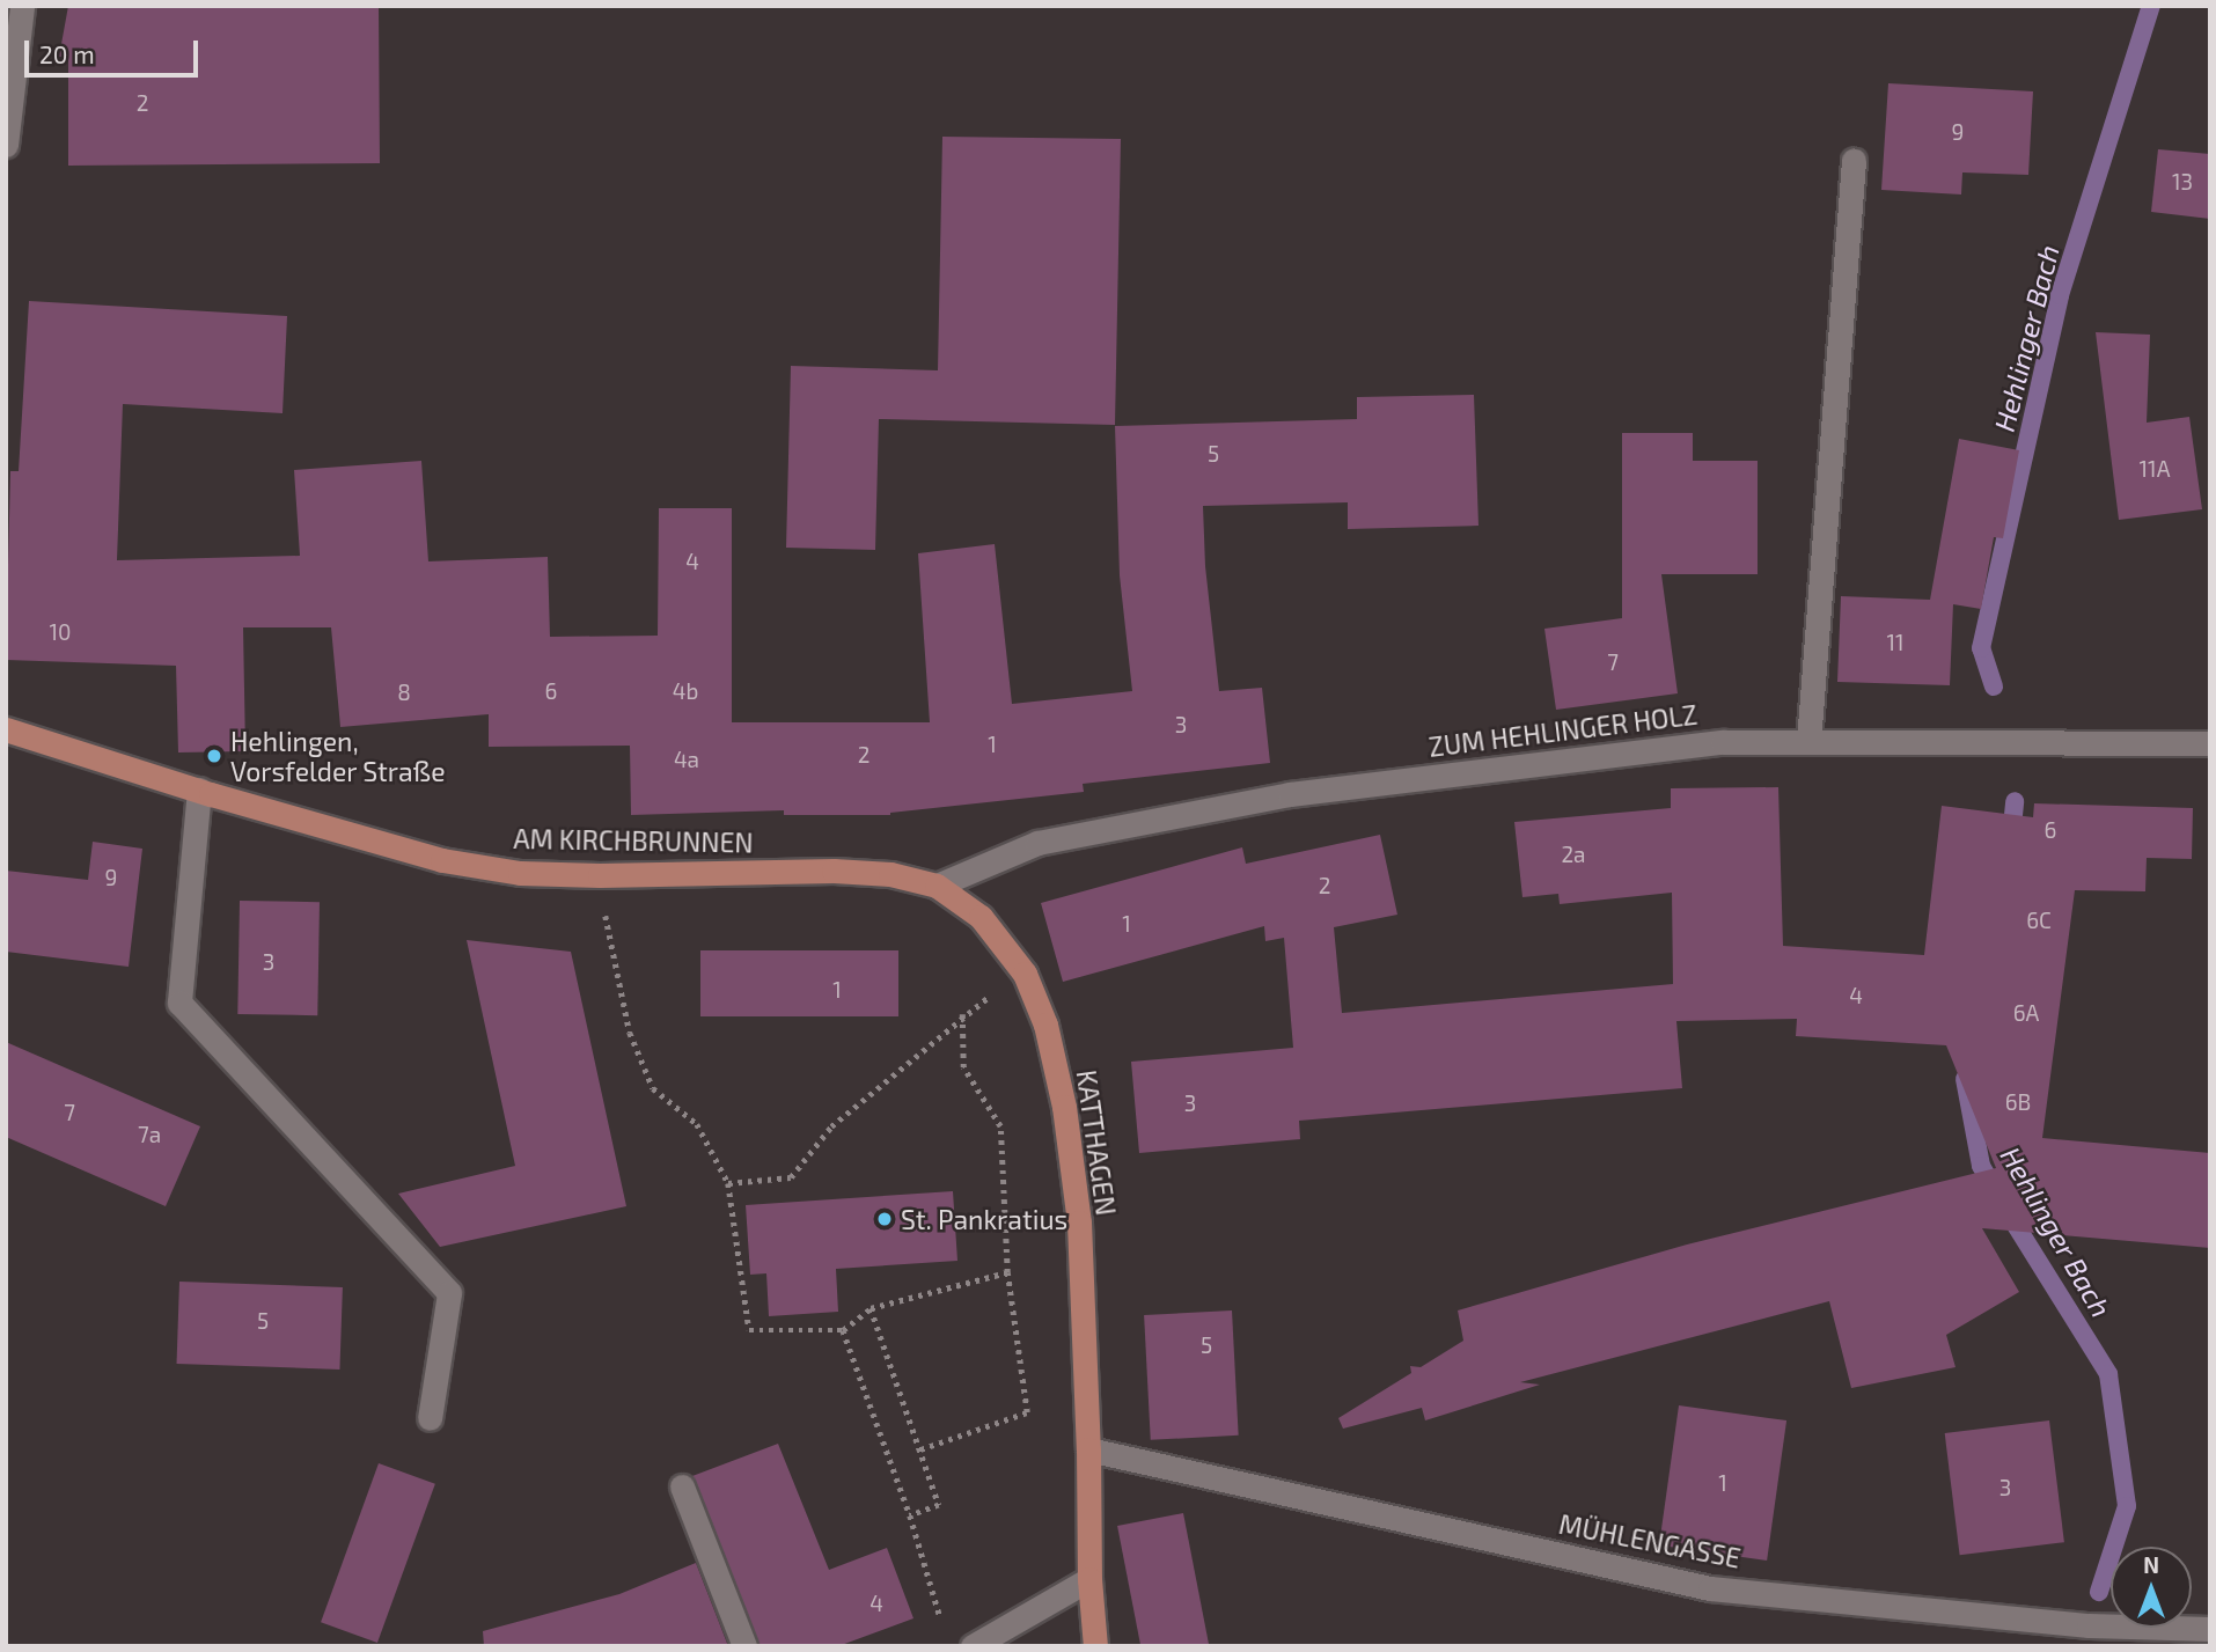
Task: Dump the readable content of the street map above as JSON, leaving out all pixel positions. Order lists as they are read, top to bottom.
{
  "streets": {
    "main road": ["AM KIRCHBRUNNEN", "KATTHAGEN"],
    "street": ["ZUM HEHLINGER HOLZ", "MÜHLENGASSE"]
  },
  "crossings": [
    ["ZUM HEHLINGER HOLZ", "AM KIRCHBRUNNEN"],
    ["ZUM HEHLINGER HOLZ", "KATTHAGEN"],
    ["AM KIRCHBRUNNEN", "KATTHAGEN"],
    ["KATTHAGEN", "MÜHLENGASSE"]
  ],
  "water": ["Hehlinger Bach"],
  "places": ["Hehlingen, Vorsfelder Straße", "St. Pankratius"],
  "house_numbers": [
    "2",
    "9",
    "13",
    "5",
    "11A",
    "4",
    "10",
    "11",
    "7",
    "6",
    "4b",
    "8",
    "3",
    "1",
    "2",
    "4a",
    "6",
    "2a",
    "9",
    "2",
    "6C",
    "1",
    "3",
    "1",
    "4",
    "6A",
    "6B",
    "3",
    "7",
    "7a",
    "5",
    "5",
    "1",
    "3",
    "4"
  ],
  "scale_bar": "20 m",
  "north": "top"
}
